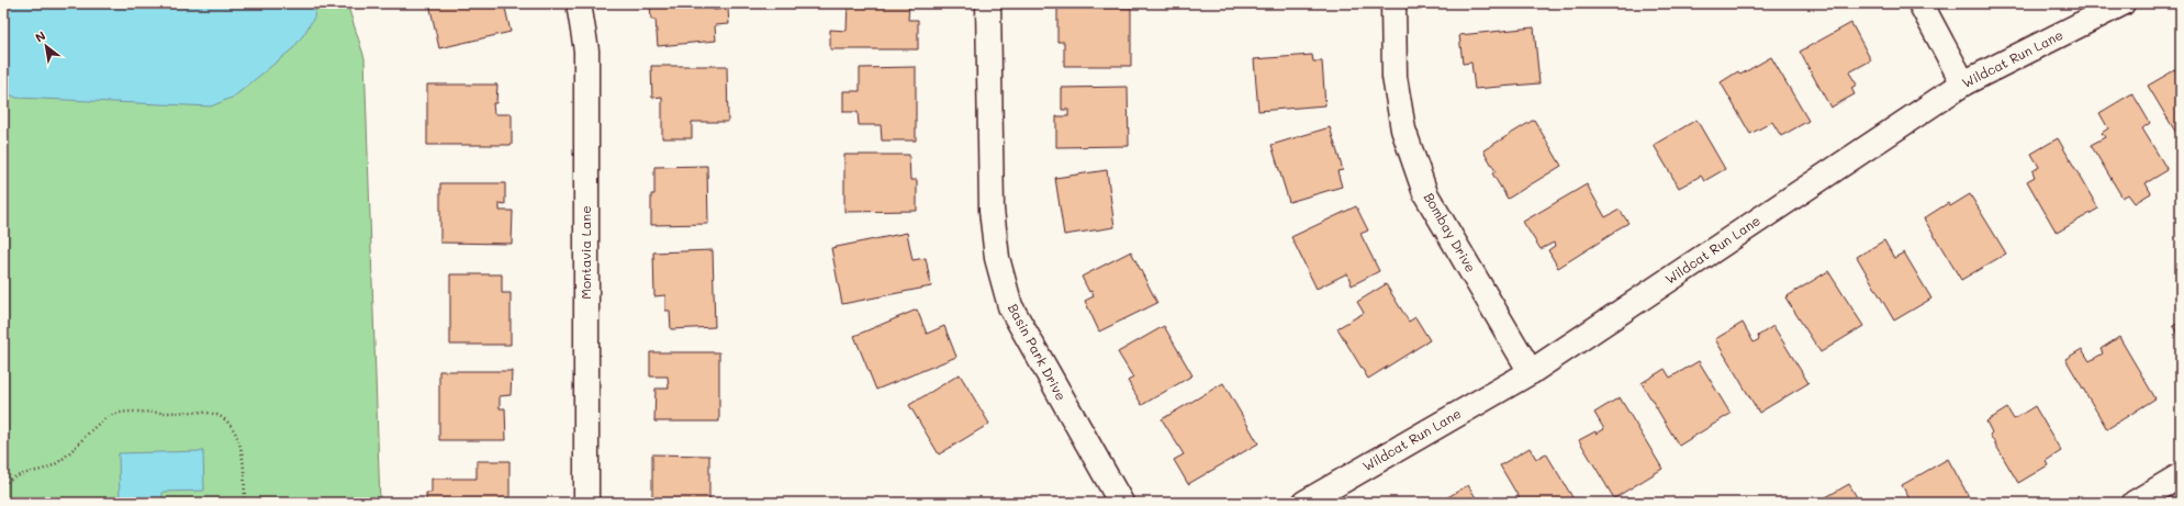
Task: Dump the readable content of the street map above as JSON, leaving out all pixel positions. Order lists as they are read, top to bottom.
{
  "streets": {
    "street": [
      "Wildcat Run Lane",
      "Bombay Drive",
      "Montavia Lane",
      "Basin Park Drive"
    ]
  },
  "crossings": [
    ["Wildcat Run Lane", "Bombay Drive"]
  ],
  "north": "top left"
}
